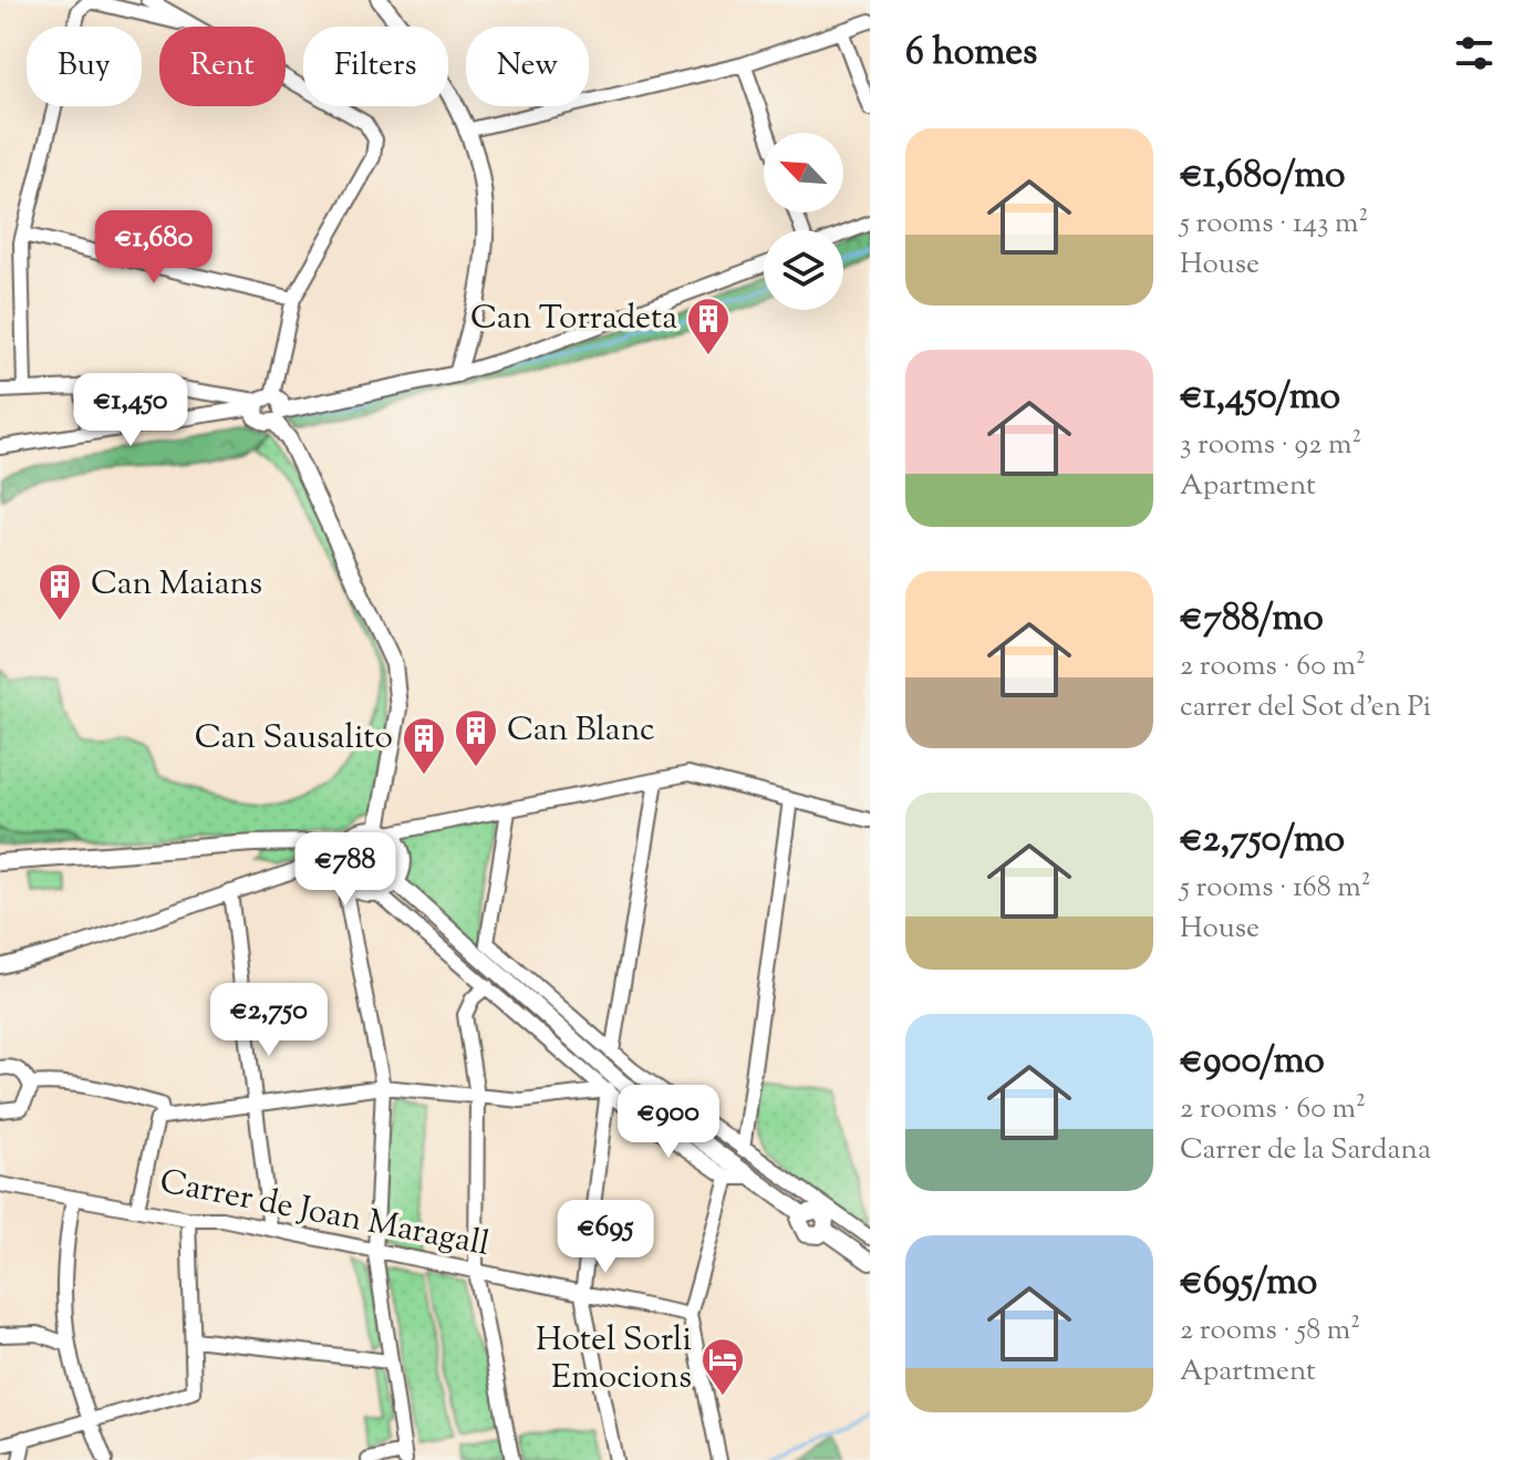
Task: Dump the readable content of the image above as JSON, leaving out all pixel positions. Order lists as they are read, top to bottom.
{
  "streets": {
    "street": ["Carrer de Joan Maragall"]
  },
  "places": {
    "building": [
      "Can Torradeta",
      "Can Maians",
      "Can Blanc",
      "Can Sausalito"
    ],
    "hotel": ["Hotel Sorli Emocions"]
  },
  "north": "top left",
  "page": {
    "heading": "6 homes",
    "chip": [
      "Buy",
      "Rent",
      "Filters",
      "New"
    ],
    "list": [
      {
        "name": "€1,680/mo",
        "note": "5 rooms · 143 m² · House"
      },
      {
        "name": "€1,450/mo",
        "note": "3 rooms · 92 m² · Apartment"
      },
      {
        "name": "€788/mo",
        "note": "2 rooms · 60 m² · carrer del Sot d'en Pi"
      },
      {
        "name": "€2,750/mo",
        "note": "5 rooms · 168 m² · House"
      },
      {
        "name": "€900/mo",
        "note": "2 rooms · 60 m² · Carrer de la Sardana"
      },
      {
        "name": "€695/mo",
        "note": "2 rooms · 58 m² · Apartment"
      }
    ],
    "price": [
      "€1,680",
      "€1,450",
      "€788",
      "€2,750",
      "€900",
      "€695"
    ]
  }
}
